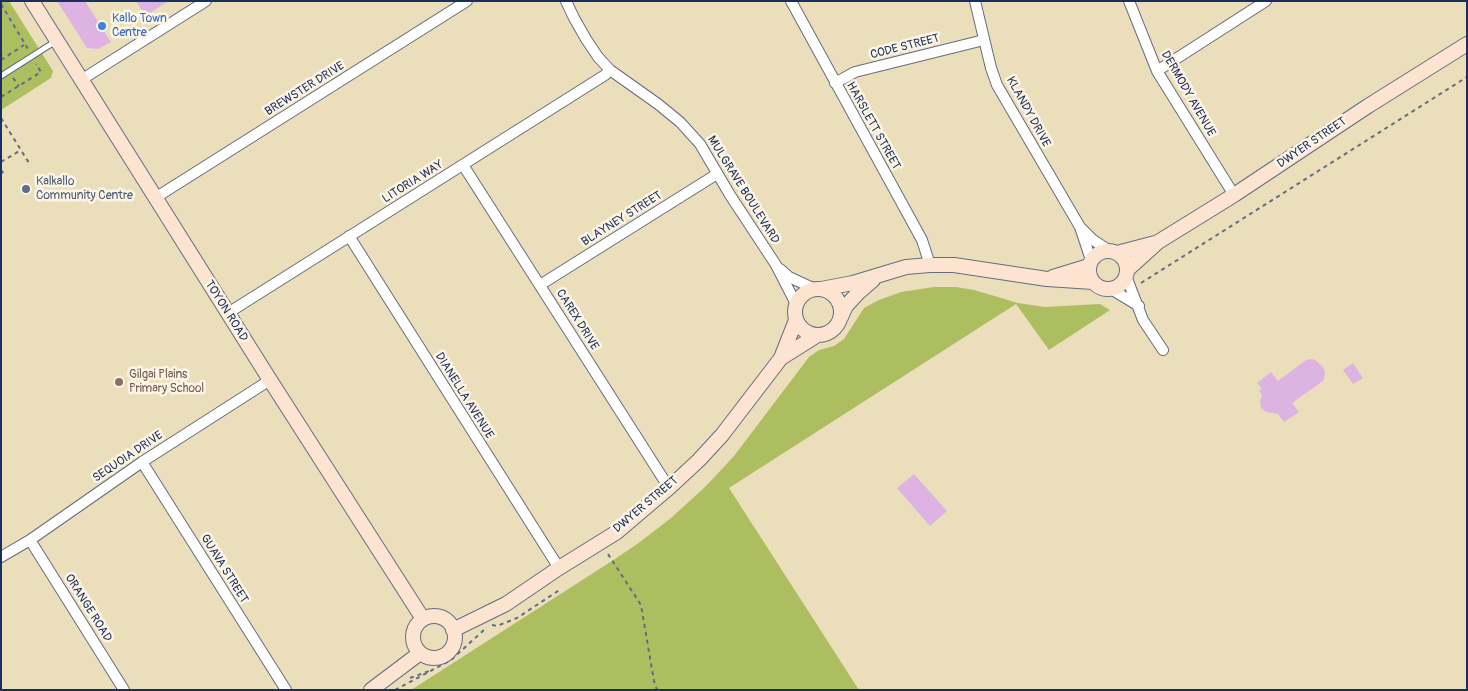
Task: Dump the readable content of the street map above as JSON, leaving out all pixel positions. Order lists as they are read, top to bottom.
{
  "streets": {
    "street": [
      "CODE STREET",
      "BREWSTER DRIVE",
      "DERMODY AVENUE",
      "KLANDY DRIVE",
      "HARSLETT STREET",
      "DWYER STREET",
      "LITORIA WAY",
      "MULGRAVE BOULEVARD",
      "BLAYNEY STREET",
      "TOYON ROAD",
      "CAREX DRIVE",
      "DIANELLA AVENUE",
      "SEQUOIA DRIVE",
      "GUAVA STREET",
      "ORANGE ROAD"
    ]
  },
  "crossings": [
    ["CODE STREET", "KLANDY DRIVE"],
    ["CODE STREET", "HARSLETT STREET"],
    ["BREWSTER DRIVE", "TOYON ROAD"],
    ["DERMODY AVENUE", "DWYER STREET"],
    ["KLANDY DRIVE", "DWYER STREET"],
    ["DWYER STREET", "MULGRAVE BOULEVARD"],
    ["DWYER STREET", "TOYON ROAD"],
    ["DWYER STREET", "CAREX DRIVE"],
    ["DWYER STREET", "DIANELLA AVENUE"],
    ["LITORIA WAY", "MULGRAVE BOULEVARD"],
    ["LITORIA WAY", "TOYON ROAD"],
    ["LITORIA WAY", "CAREX DRIVE"],
    ["LITORIA WAY", "DIANELLA AVENUE"],
    ["MULGRAVE BOULEVARD", "BLAYNEY STREET"],
    ["BLAYNEY STREET", "CAREX DRIVE"],
    ["TOYON ROAD", "SEQUOIA DRIVE"],
    ["SEQUOIA DRIVE", "GUAVA STREET"],
    ["SEQUOIA DRIVE", "ORANGE ROAD"]
  ],
  "places": ["Kallo Town Centre", "Kalkallo Community Centre", "Gilgai Plains Primary School"]
}
